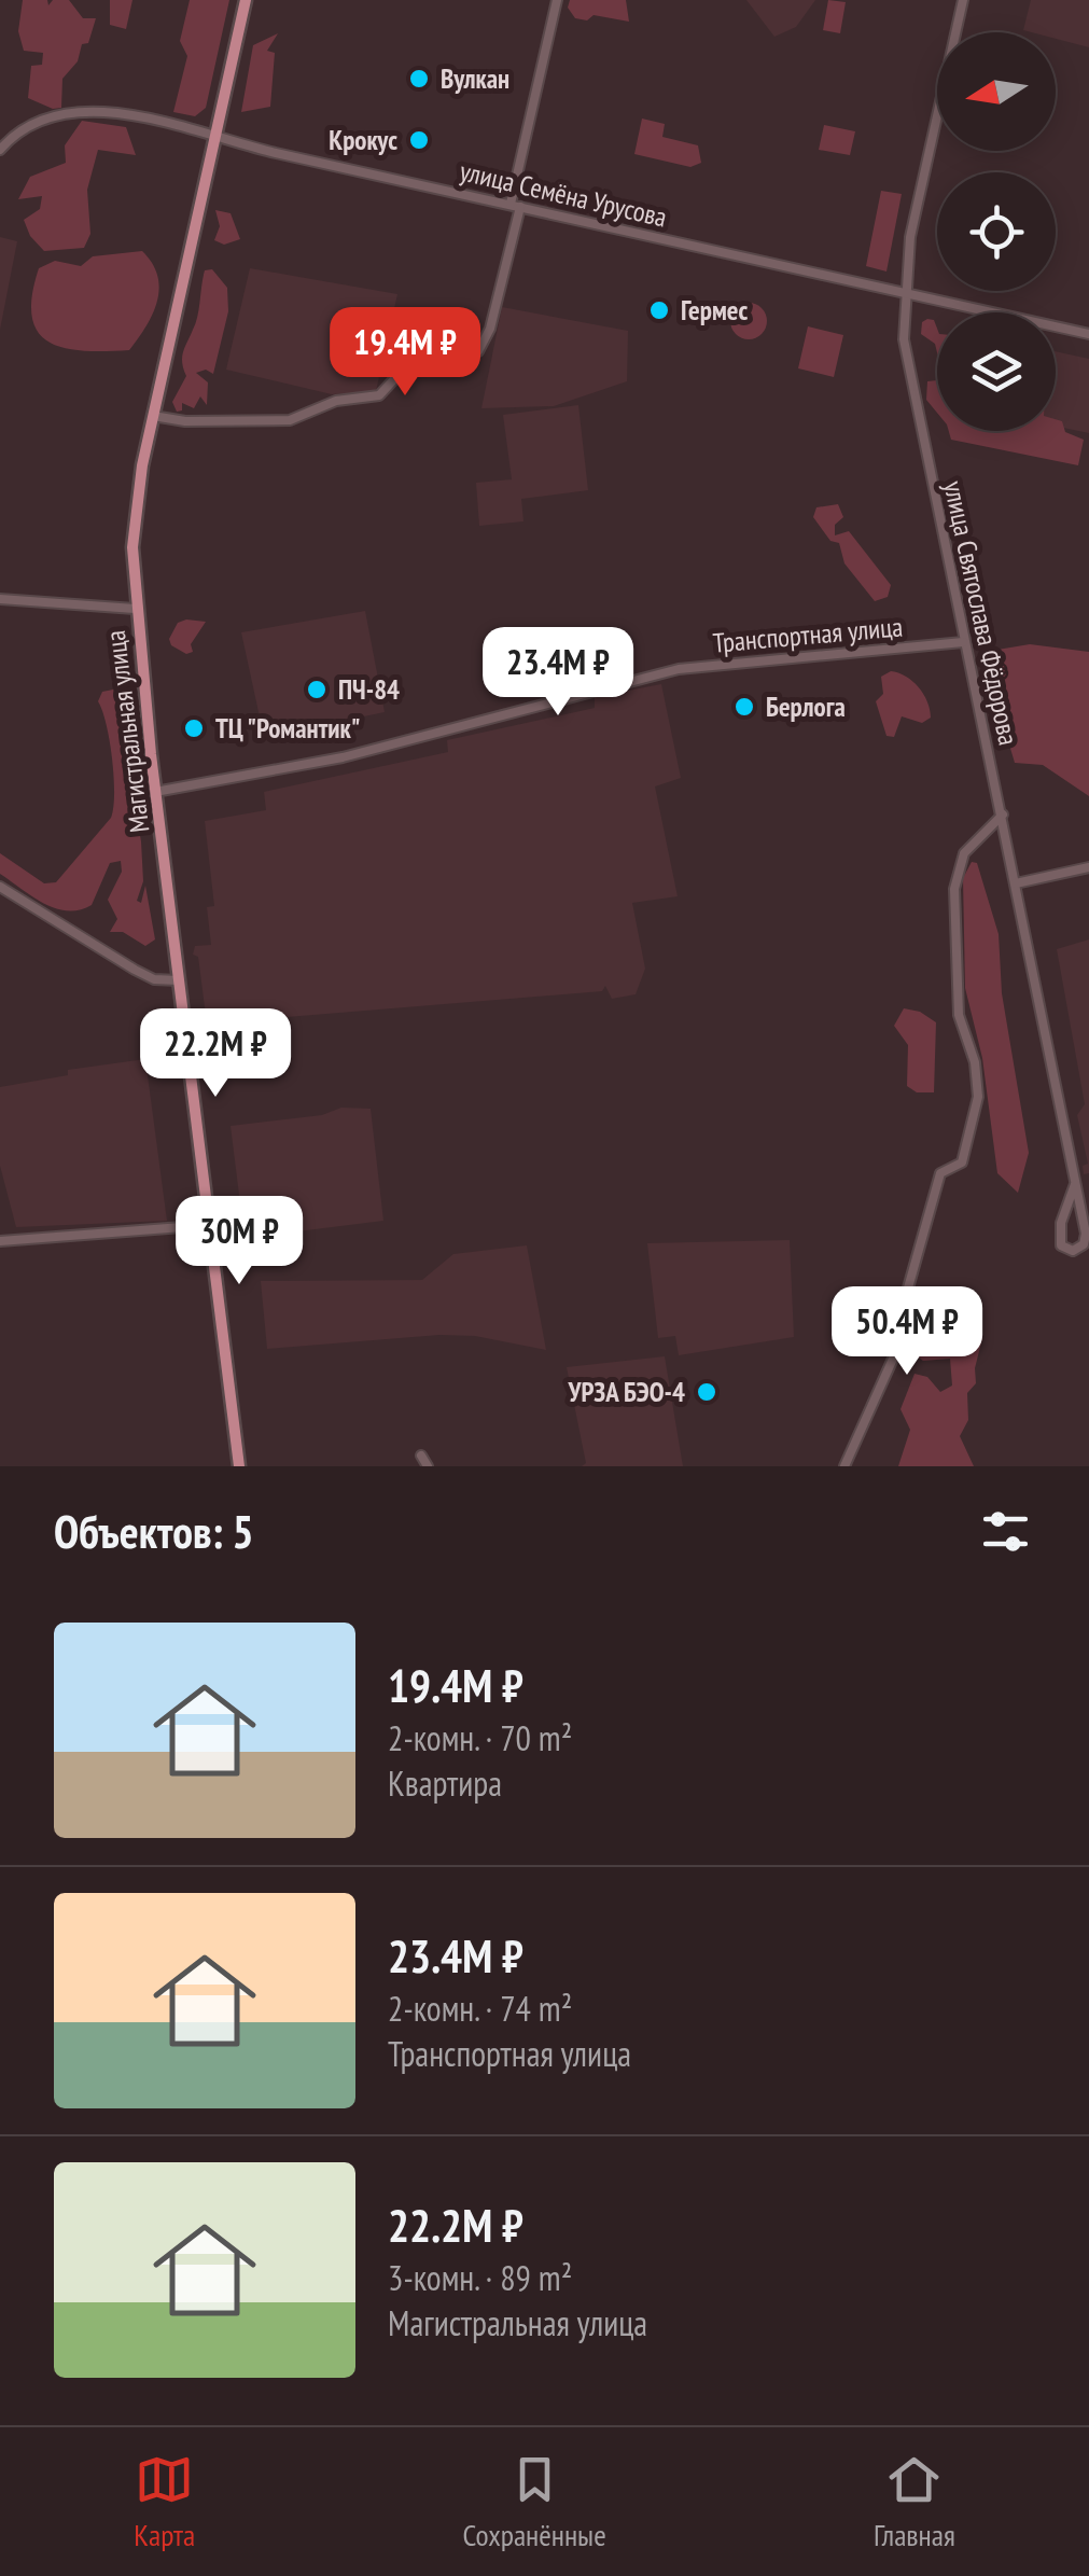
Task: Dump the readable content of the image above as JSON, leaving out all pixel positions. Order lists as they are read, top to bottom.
{
  "streets": {
    "main road": ["Магистральная улица"],
    "street": ["улица Семёна Урусова", "улица Святослава Фёдорова", "Транспортная улица"]
  },
  "crossings": [
    ["улица Семёна Урусова", "улица Святослава Фёдорова"],
    ["улица Семёна Урусова", "Магистральная улица"],
    ["улица Святослава Фёдорова", "Транспортная улица"],
    ["Транспортная улица", "Магистральная улица"]
  ],
  "places": [
    "Вулкан",
    "Крокус",
    "Гермес",
    "ПЧ-84",
    "Берлога",
    "ТЦ \"Романтик\"",
    "УРЗА БЭО-4"
  ],
  "north": "left",
  "page": {
    "price": [
      "19.4M ₽",
      "23.4M ₽",
      "22.2M ₽",
      "30M ₽",
      "50.4M ₽"
    ],
    "heading": "Объектов: 5",
    "list": [
      {
        "name": "19.4M ₽",
        "note": "2-комн. · 70 m² · Квартира"
      },
      {
        "name": "23.4M ₽",
        "note": "2-комн. · 74 m² · Транспортная улица"
      },
      {
        "name": "22.2M ₽",
        "note": "3-комн. · 89 m² · Магистральная улица"
      }
    ],
    "tabs": ["Карта", "Сохранённые", "Главная"]
  }
}
